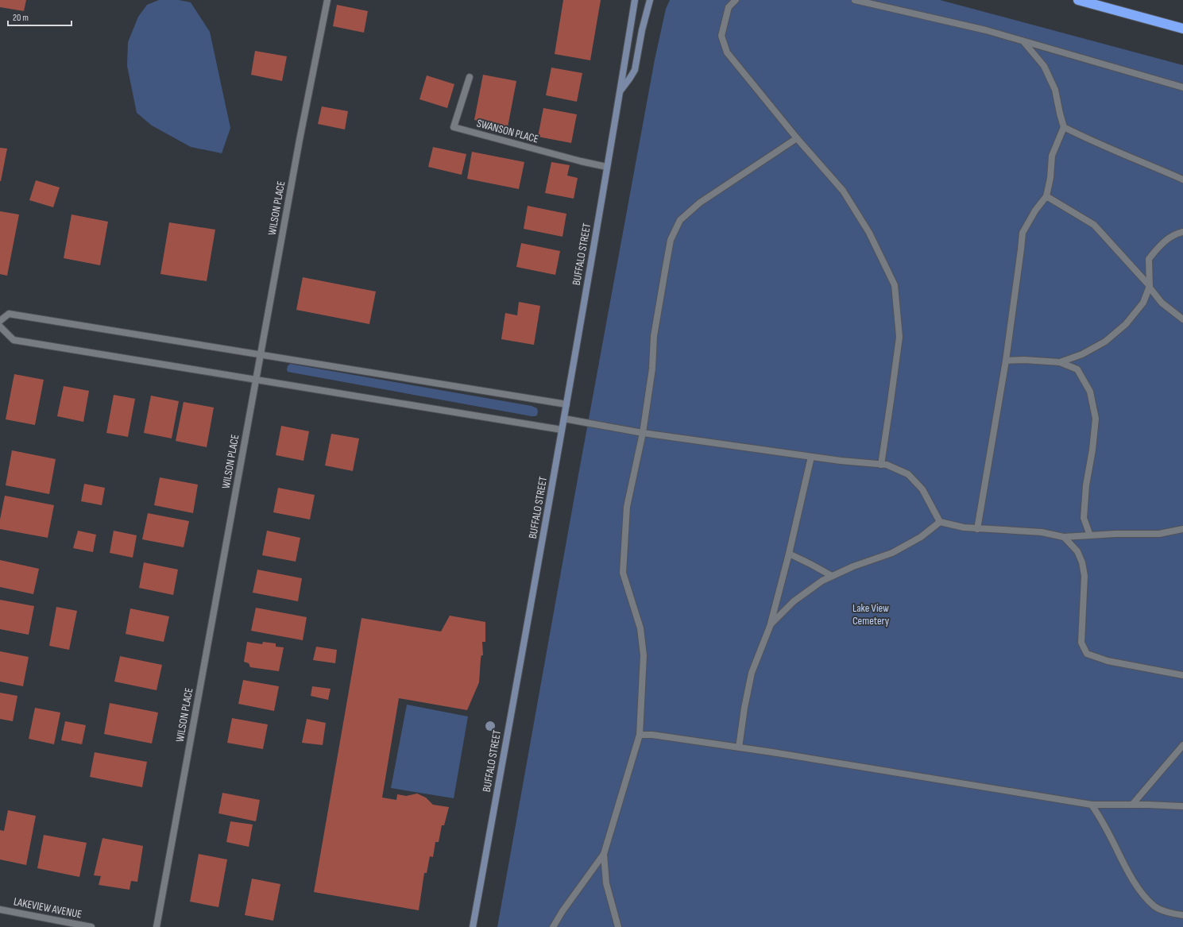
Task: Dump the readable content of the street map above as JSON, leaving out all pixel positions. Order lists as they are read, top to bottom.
{
  "streets": {
    "street": [
      "SWANSON PLACE",
      "WILSON PLACE",
      "BUFFALO STREET",
      "LAKEVIEW AVENUE"
    ]
  },
  "crossings": [
    ["SWANSON PLACE", "BUFFALO STREET"]
  ],
  "parks": ["Lake View Cemetery"],
  "scale_bar": "20 m"
}
